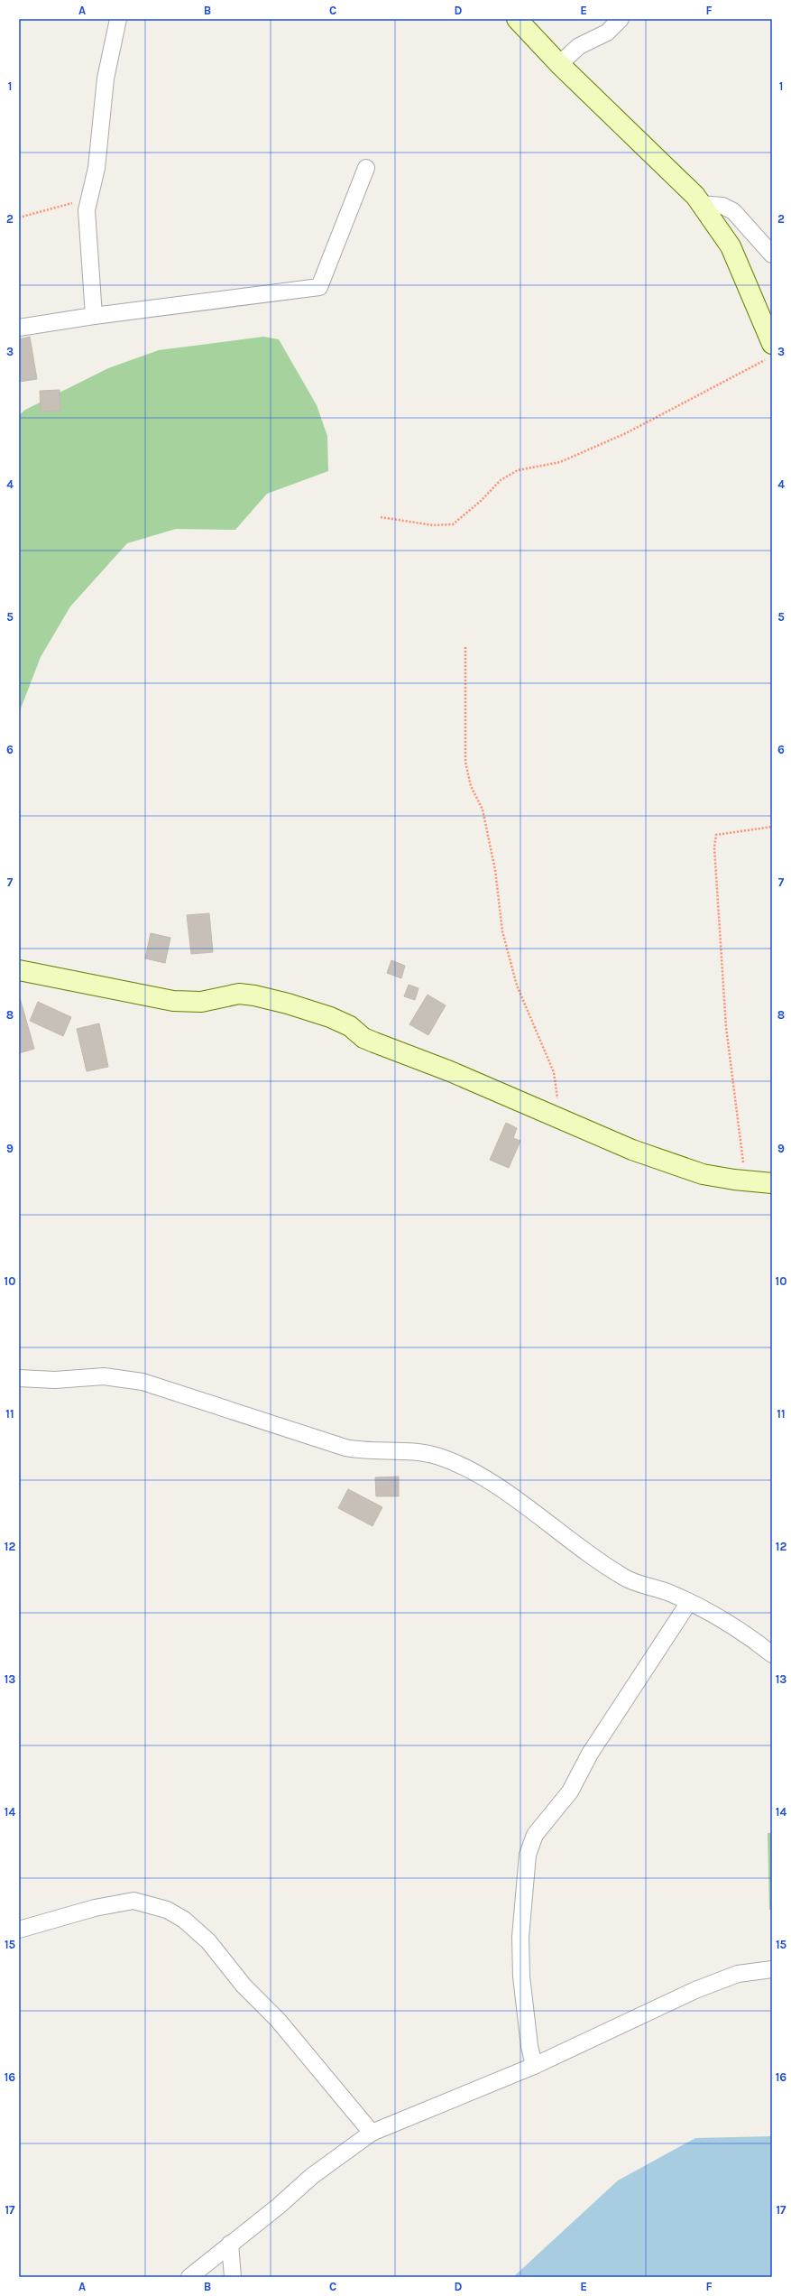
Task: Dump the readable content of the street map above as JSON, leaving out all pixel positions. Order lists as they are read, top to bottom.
{
  "grid": {
    "columns": [
      "A",
      "B",
      "C",
      "D",
      "E",
      "F"
    ],
    "rows": [
      "1",
      "2",
      "3",
      "4",
      "5",
      "6",
      "7",
      "8",
      "9",
      "10",
      "11",
      "12",
      "13",
      "14",
      "15",
      "16",
      "17"
    ]
  }
}
